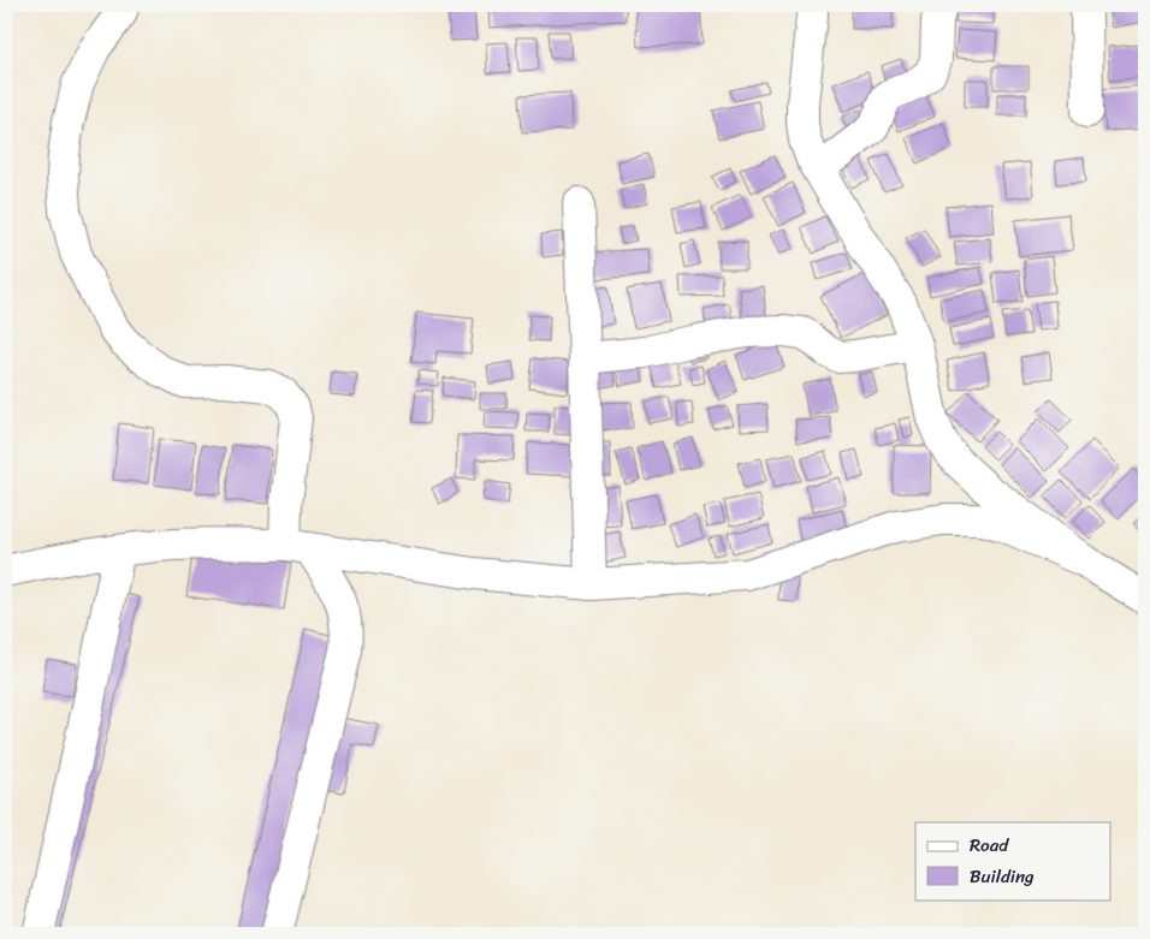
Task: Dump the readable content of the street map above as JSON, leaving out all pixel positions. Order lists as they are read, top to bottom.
{
  "legend": ["Road", "Building"]
}
